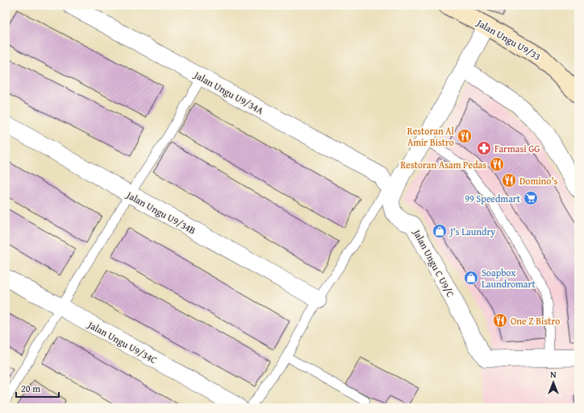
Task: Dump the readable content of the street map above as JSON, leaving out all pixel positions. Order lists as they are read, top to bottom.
{
  "streets": {
    "street": [
      "Jalan Ungu U9/33",
      "Jalan Ungu U9/34A",
      "Jalan Ungu U9/34B",
      "Jalan Ungu C U9/C",
      "Jalan Ungu U9/34C"
    ]
  },
  "crossings": [
    ["Jalan Ungu U9/33", "Jalan Ungu C U9/C"]
  ],
  "places": {
    "restaurant": [
      "Restoran Al Amir Bistro",
      "Restoran Asam Pedas",
      "Domino's",
      "One Z Bistro"
    ],
    "pharmacy": ["Farmasi GG"],
    "supermarket": ["99 Speedmart"],
    "shop": ["J's Laundry", "Soapbox Laundromart"]
  },
  "scale_bar": "20 m",
  "north": "top"
}
